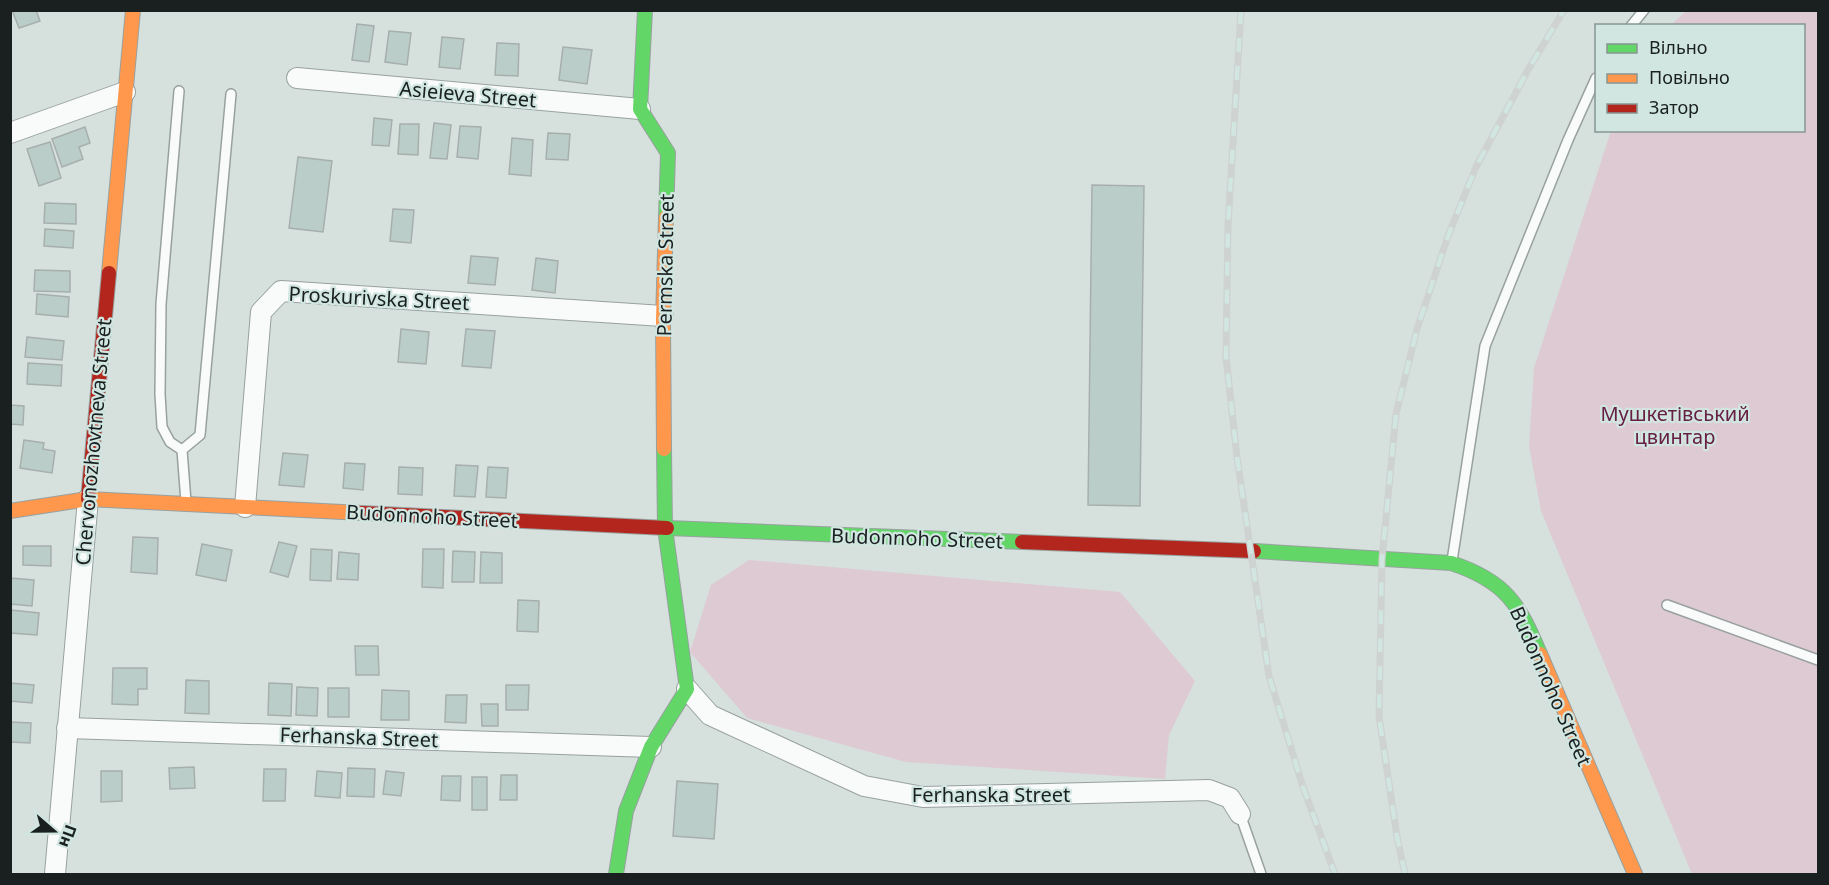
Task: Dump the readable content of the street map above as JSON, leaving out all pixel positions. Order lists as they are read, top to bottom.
{
  "streets": {
    "main road": ["Permska Street", "Chervonozhovtneva Street", "Budonnoho Street"],
    "street": ["Asieieva Street", "Proskurivska Street", "Ferhanska Street"]
  },
  "crossings": [
    ["Asieieva Street", "Permska Street"],
    ["Permska Street", "Proskurivska Street"],
    ["Permska Street", "Budonnoho Street"],
    ["Proskurivska Street", "Budonnoho Street"],
    ["Chervonozhovtneva Street", "Budonnoho Street"],
    ["Chervonozhovtneva Street", "Ferhanska Street"]
  ],
  "parks": ["Мушкетівський цвинтар"],
  "legend": ["Вільно", "Повільно", "Затор"],
  "north": "right"
}
